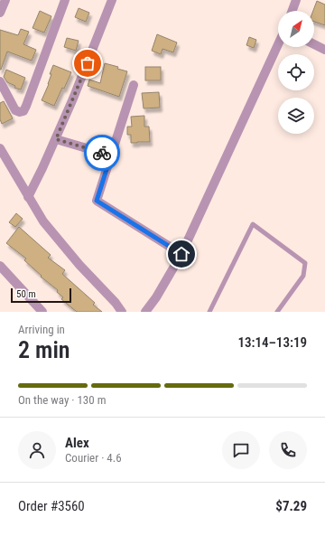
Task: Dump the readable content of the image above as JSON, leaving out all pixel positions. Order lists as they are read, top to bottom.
{
  "scale_bar": "50 m",
  "north": "top right",
  "page": {
    "scale": "50 m",
    "heading": ["2 min", "Arriving in", "13:14–13:19"],
    "panel": [
      "Alex",
      "Courier · 4.6",
      "Order #3560",
      "$7.29"
    ],
    "bar": "On the way · 130 m"
  }
}
